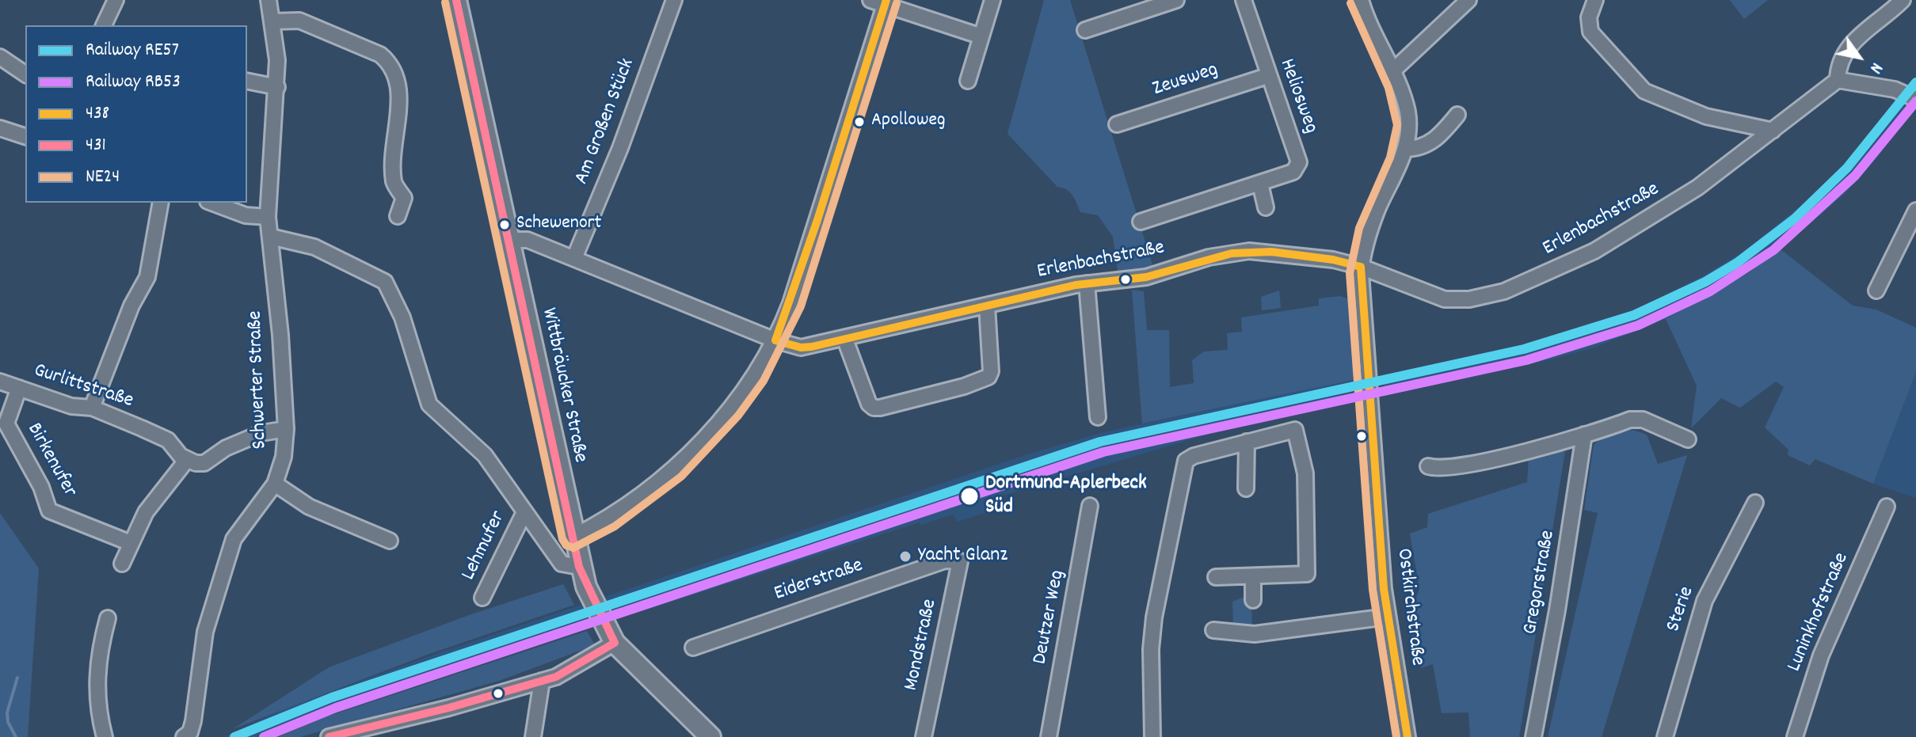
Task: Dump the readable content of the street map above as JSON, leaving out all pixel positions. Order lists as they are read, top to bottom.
{
  "streets": {
    "main road": ["Wittbräucker Straße"],
    "street": [
      "Zeusweg",
      "Heliosweg",
      "Am Großen Stück",
      "Erlenbachstraße",
      "Schwerter Straße",
      "Gurlittstraße",
      "Birkenufer",
      "Lehmufer",
      "Eiderstraße",
      "Gregorstraße",
      "Ostkirchstraße",
      "Sterie",
      "Luninkhofstraße",
      "Deutzer Weg",
      "Mondstraße"
    ]
  },
  "crossings": [
    ["Zeusweg", "Heliosweg"],
    ["Am Großen Stück", "Erlenbachstraße"],
    ["Erlenbachstraße", "Wittbräucker Straße"],
    ["Erlenbachstraße", "Ostkirchstraße"],
    ["Gurlittstraße", "Birkenufer"],
    ["Eiderstraße", "Mondstraße"]
  ],
  "places": [
    "Apolloweg",
    "Schewenort",
    "Dortmund-Aplerbeck Süd",
    "Yacht Glanz"
  ],
  "lines": [
    "transit line 438",
    "transit line 431",
    "transit line NE24",
    "rail line RE57",
    "rail line RB53"
  ],
  "legend": [
    "Railway RE57",
    "Railway RB53",
    "438",
    "431",
    "NE24"
  ],
  "north": "bottom right"
}
